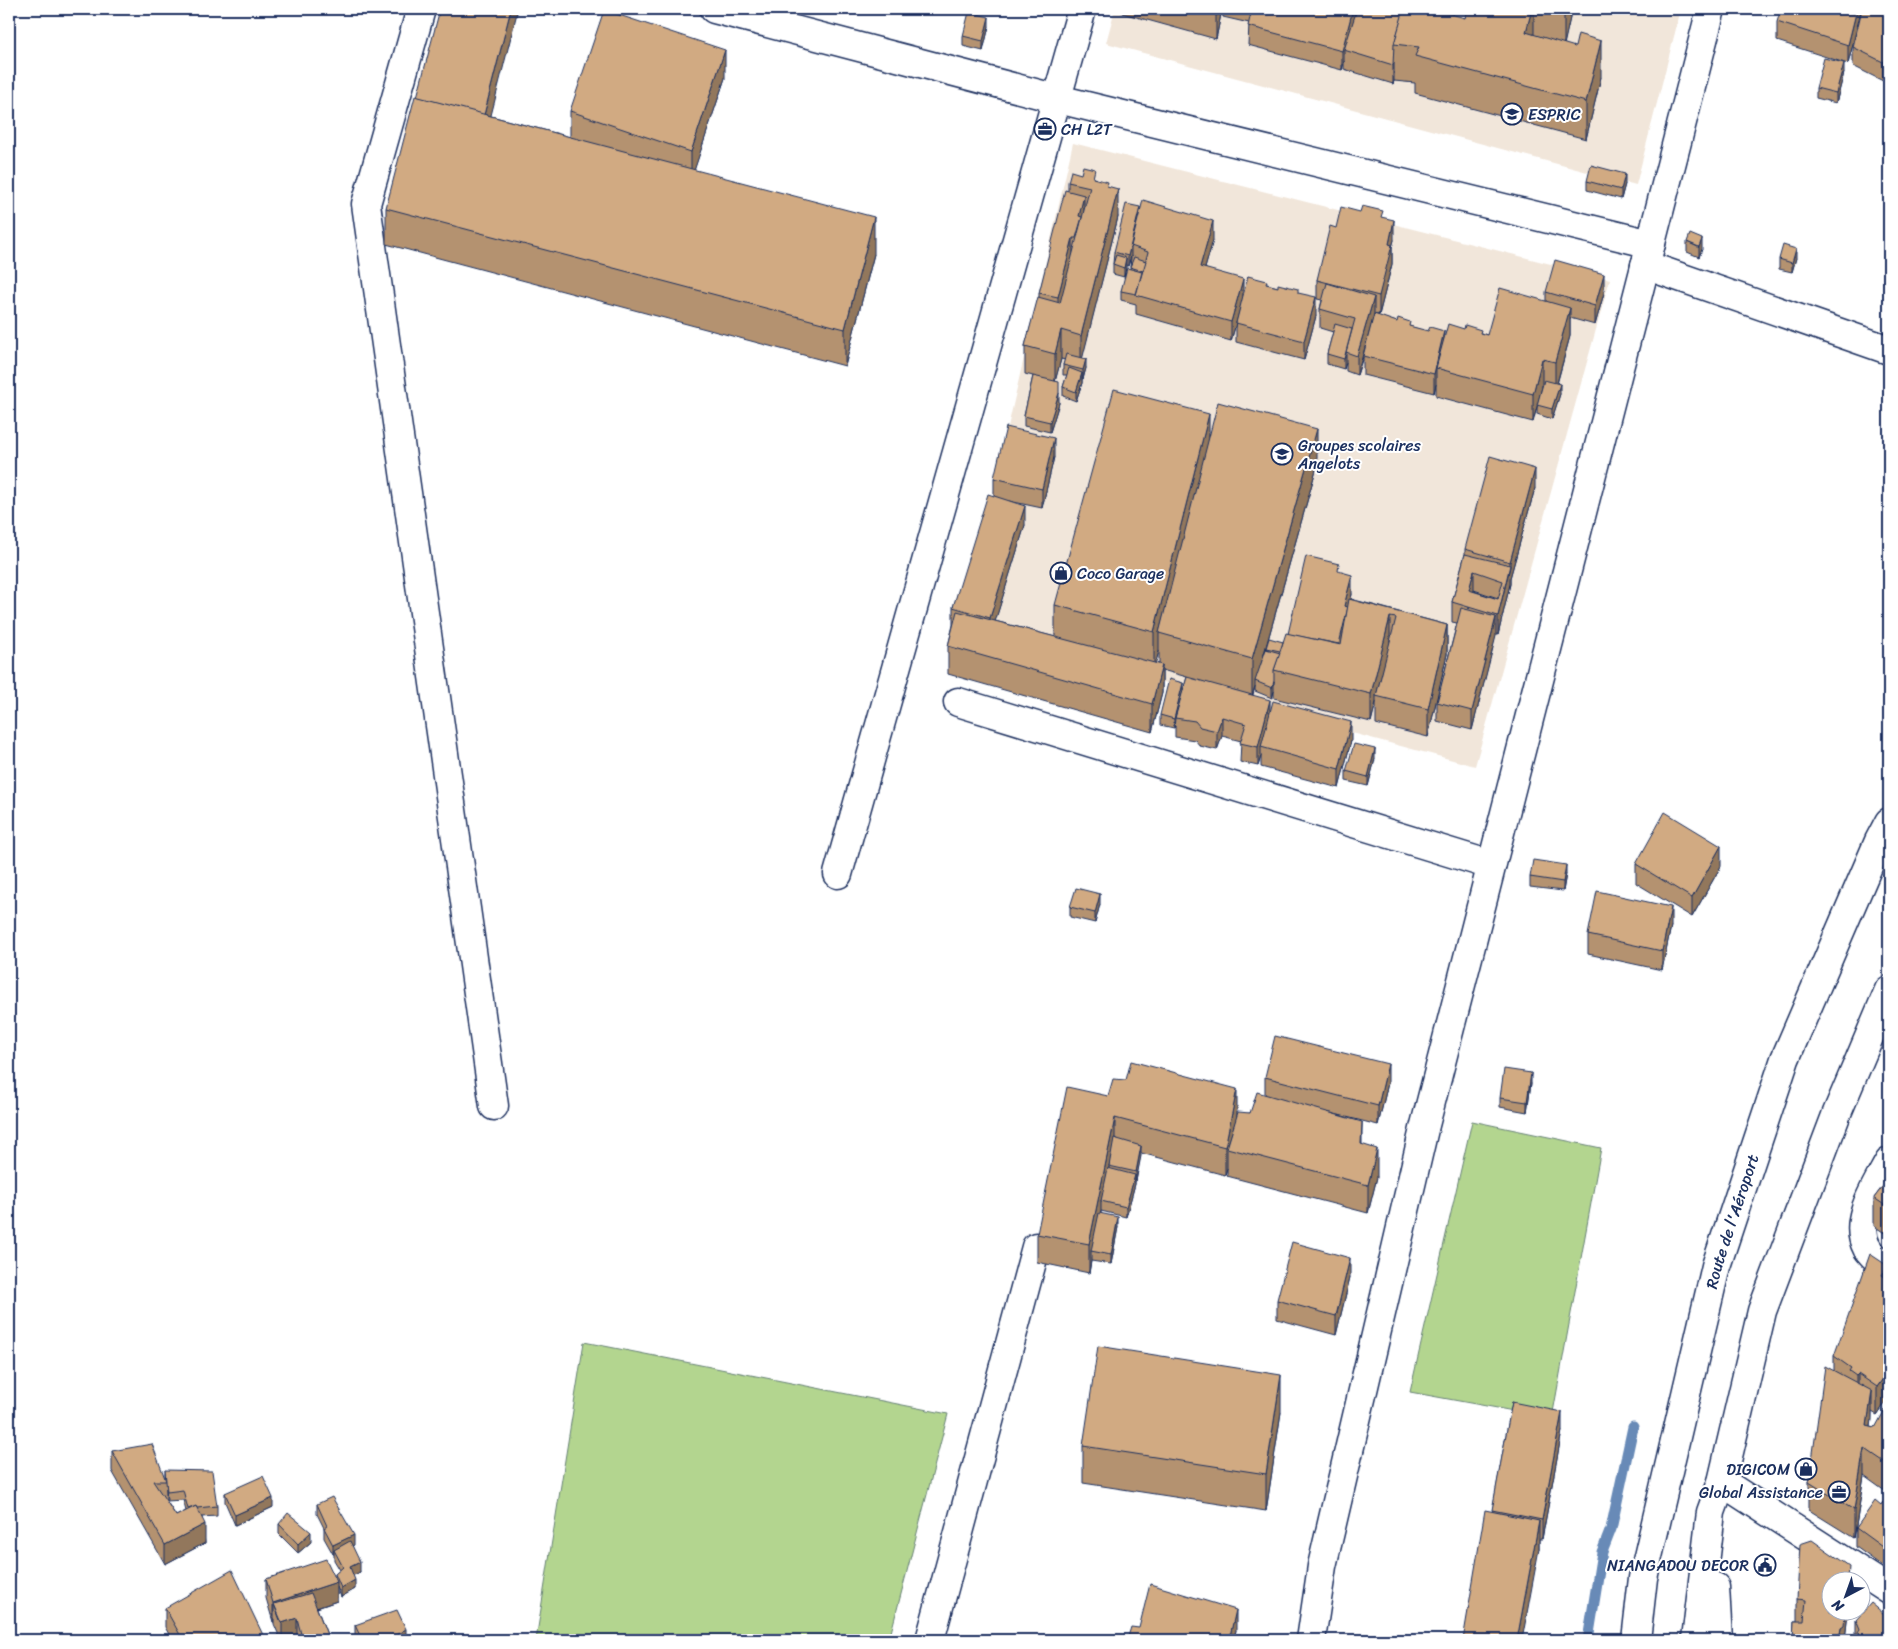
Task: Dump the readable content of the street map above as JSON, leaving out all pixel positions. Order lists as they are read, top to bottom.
{
  "streets": {
    "main road": ["Route de l'Aéroport"]
  },
  "places": {
    "school or university": ["ESPRIC", "Groupes scolaires Angelots"],
    "office": ["CH L2T", "Global Assistance"],
    "shop": ["Coco Garage", "DIGICOM"],
    "public building": ["NIANGADOU DECOR"]
  },
  "north": "bottom left"
}
